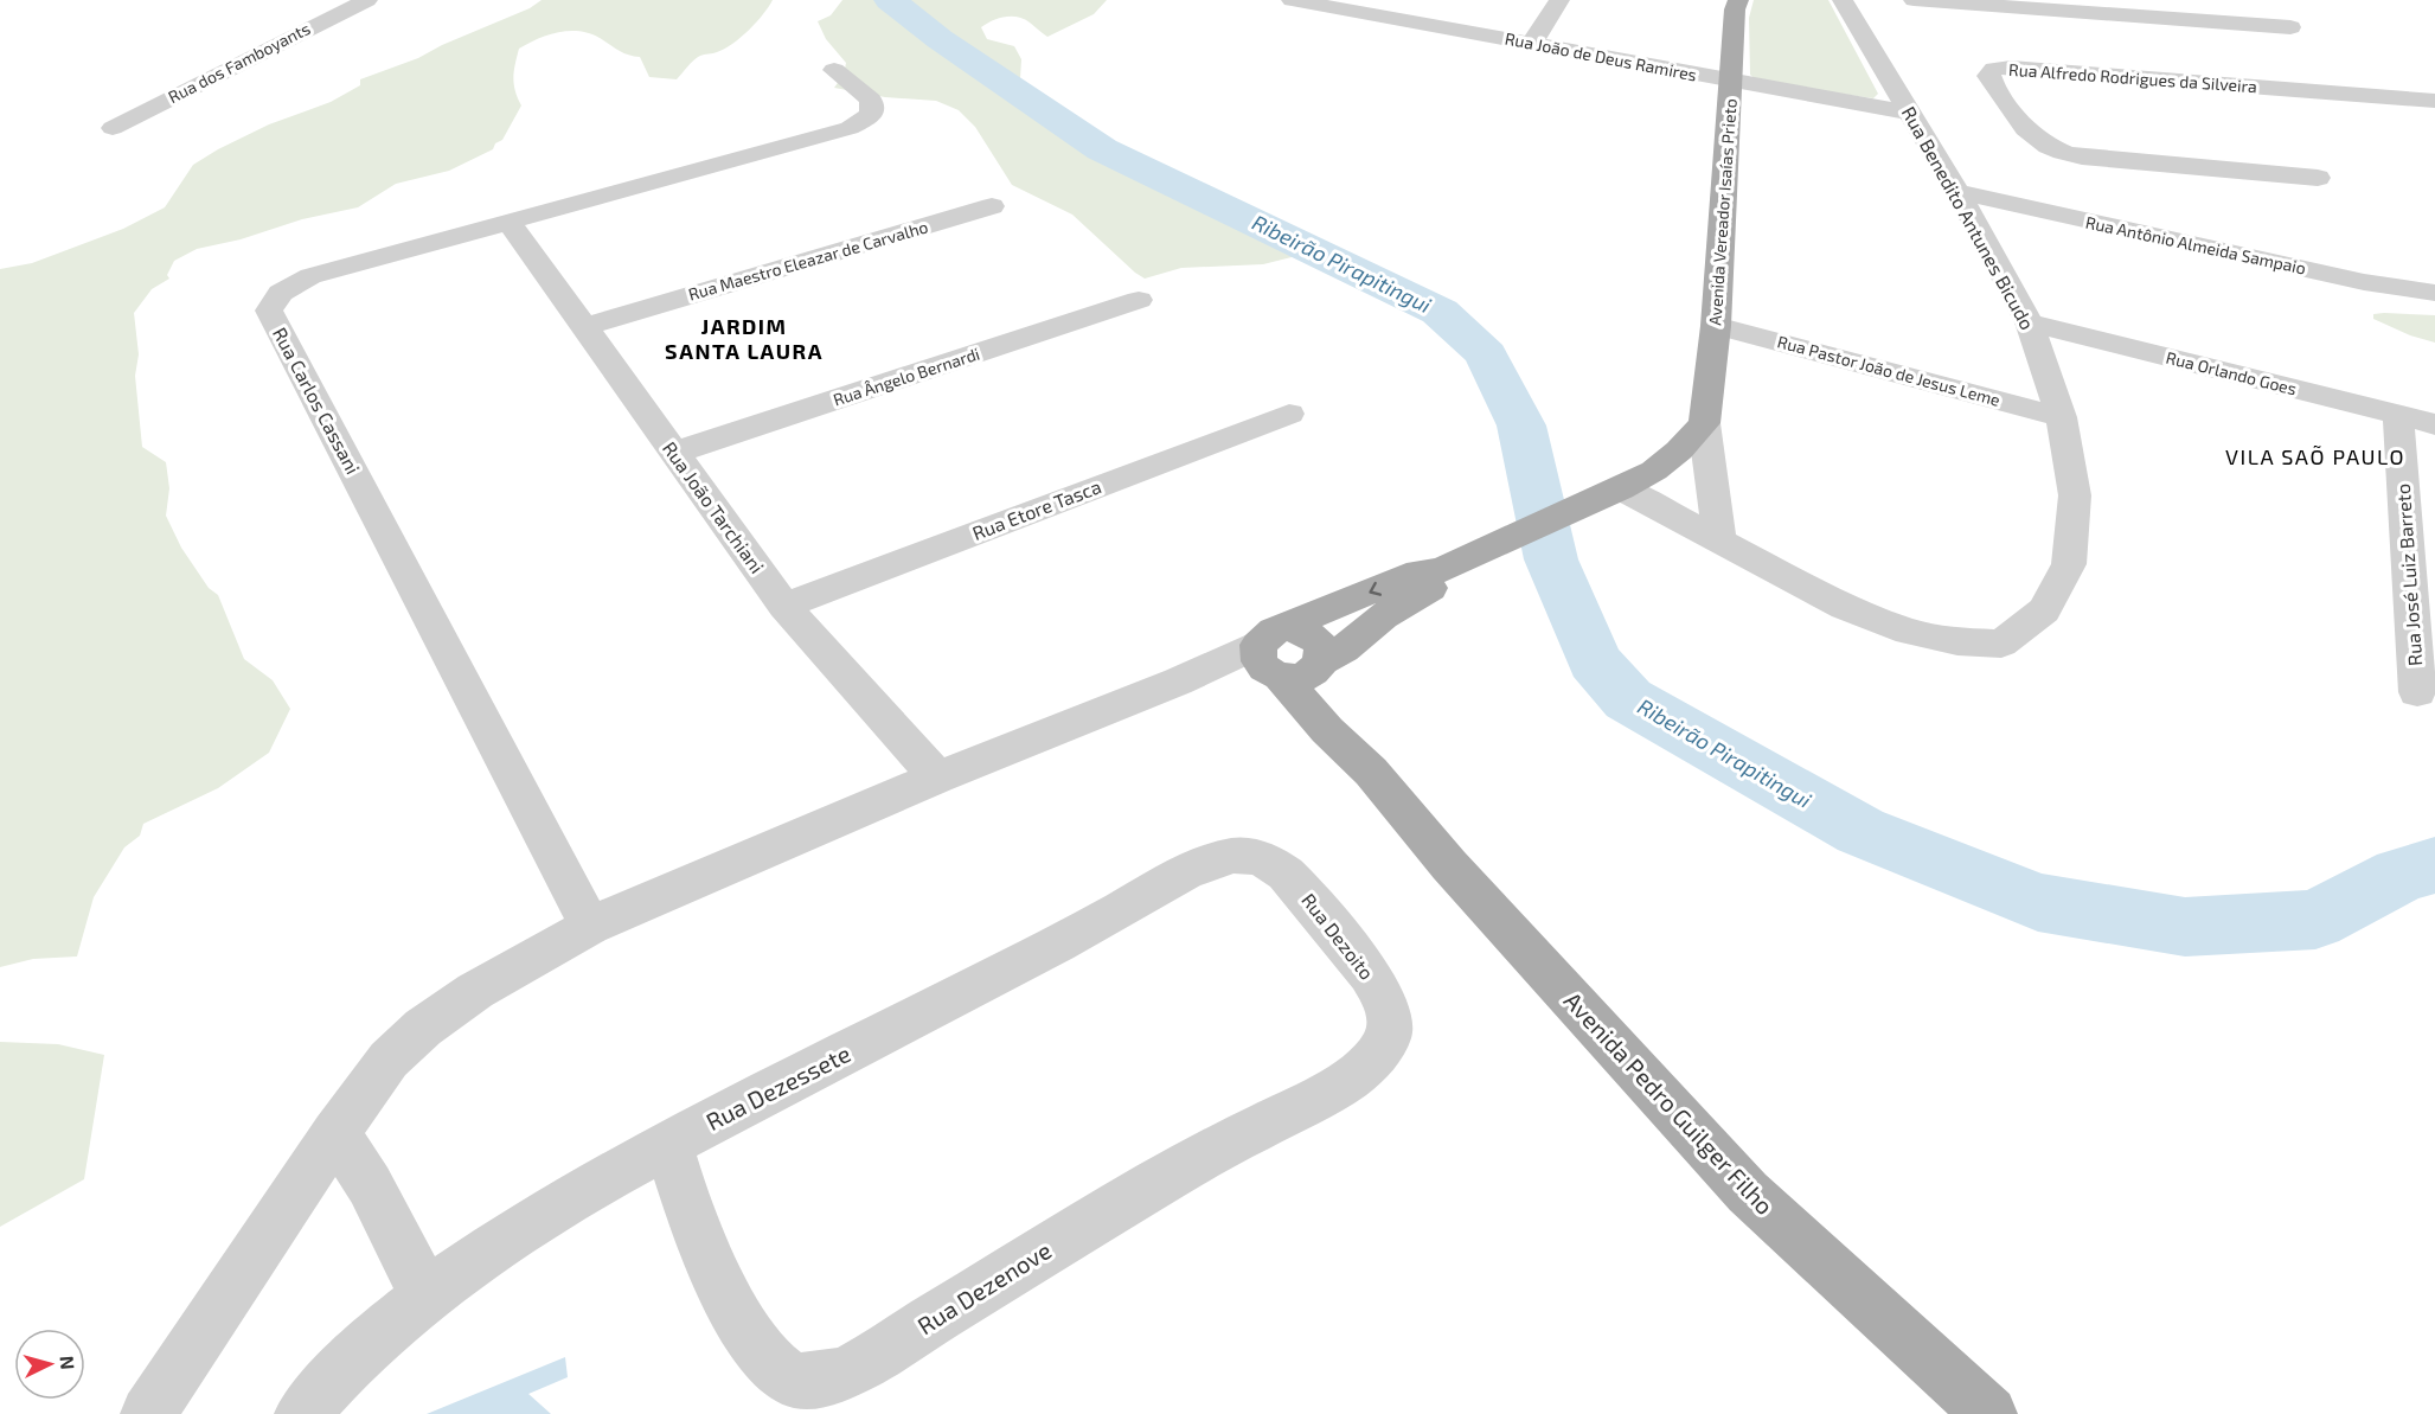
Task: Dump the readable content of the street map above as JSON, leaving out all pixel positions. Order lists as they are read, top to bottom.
{
  "streets": {
    "main road": ["Avenida Vereador Isaías Prieto", "Avenida Pedro Guilger Filho"],
    "street": [
      "Rua João de Deus Ramires",
      "Rua dos Famboyants",
      "Rua Alfredo Rodrigues da Silveira",
      "Rua Benedito Antunes Bicudo",
      "Rua Antônio Almeida Sampaio",
      "Rua Maestro Eleazar de Carvalho",
      "Rua Pastor João de Jesus Leme",
      "Rua Orlando Goes",
      "Rua Ângelo Bernardi",
      "Rua Carlos Cassani",
      "Rua João Tarchiani",
      "Rua Etore Tasca",
      "Rua José Luiz Barreto",
      "Rua Dezoito",
      "Rua Dezessete",
      "Rua Dezenove"
    ]
  },
  "crossings": [
    ["Rua João de Deus Ramires", "Avenida Vereador Isaías Prieto"],
    ["Rua João de Deus Ramires", "Rua Benedito Antunes Bicudo"],
    ["Avenida Vereador Isaías Prieto", "Rua Benedito Antunes Bicudo"],
    ["Avenida Vereador Isaías Prieto", "Rua Pastor João de Jesus Leme"],
    ["Rua Benedito Antunes Bicudo", "Rua Antônio Almeida Sampaio"],
    ["Rua Benedito Antunes Bicudo", "Rua Pastor João de Jesus Leme"],
    ["Rua Benedito Antunes Bicudo", "Rua Orlando Goes"],
    ["Rua Maestro Eleazar de Carvalho", "Rua João Tarchiani"],
    ["Rua Orlando Goes", "Rua José Luiz Barreto"],
    ["Rua Ângelo Bernardi", "Rua João Tarchiani"],
    ["Rua Carlos Cassani", "Rua João Tarchiani"],
    ["Rua João Tarchiani", "Rua Etore Tasca"],
    ["Rua Dezoito", "Rua Dezessete"],
    ["Rua Dezoito", "Rua Dezenove"],
    ["Rua Dezessete", "Rua Dezenove"]
  ],
  "districts": ["JARDIM SANTA LAURA", "VILA SAÕ PAULO"],
  "water": ["Ribeirão Pirapitingui"],
  "north": "right"
}
